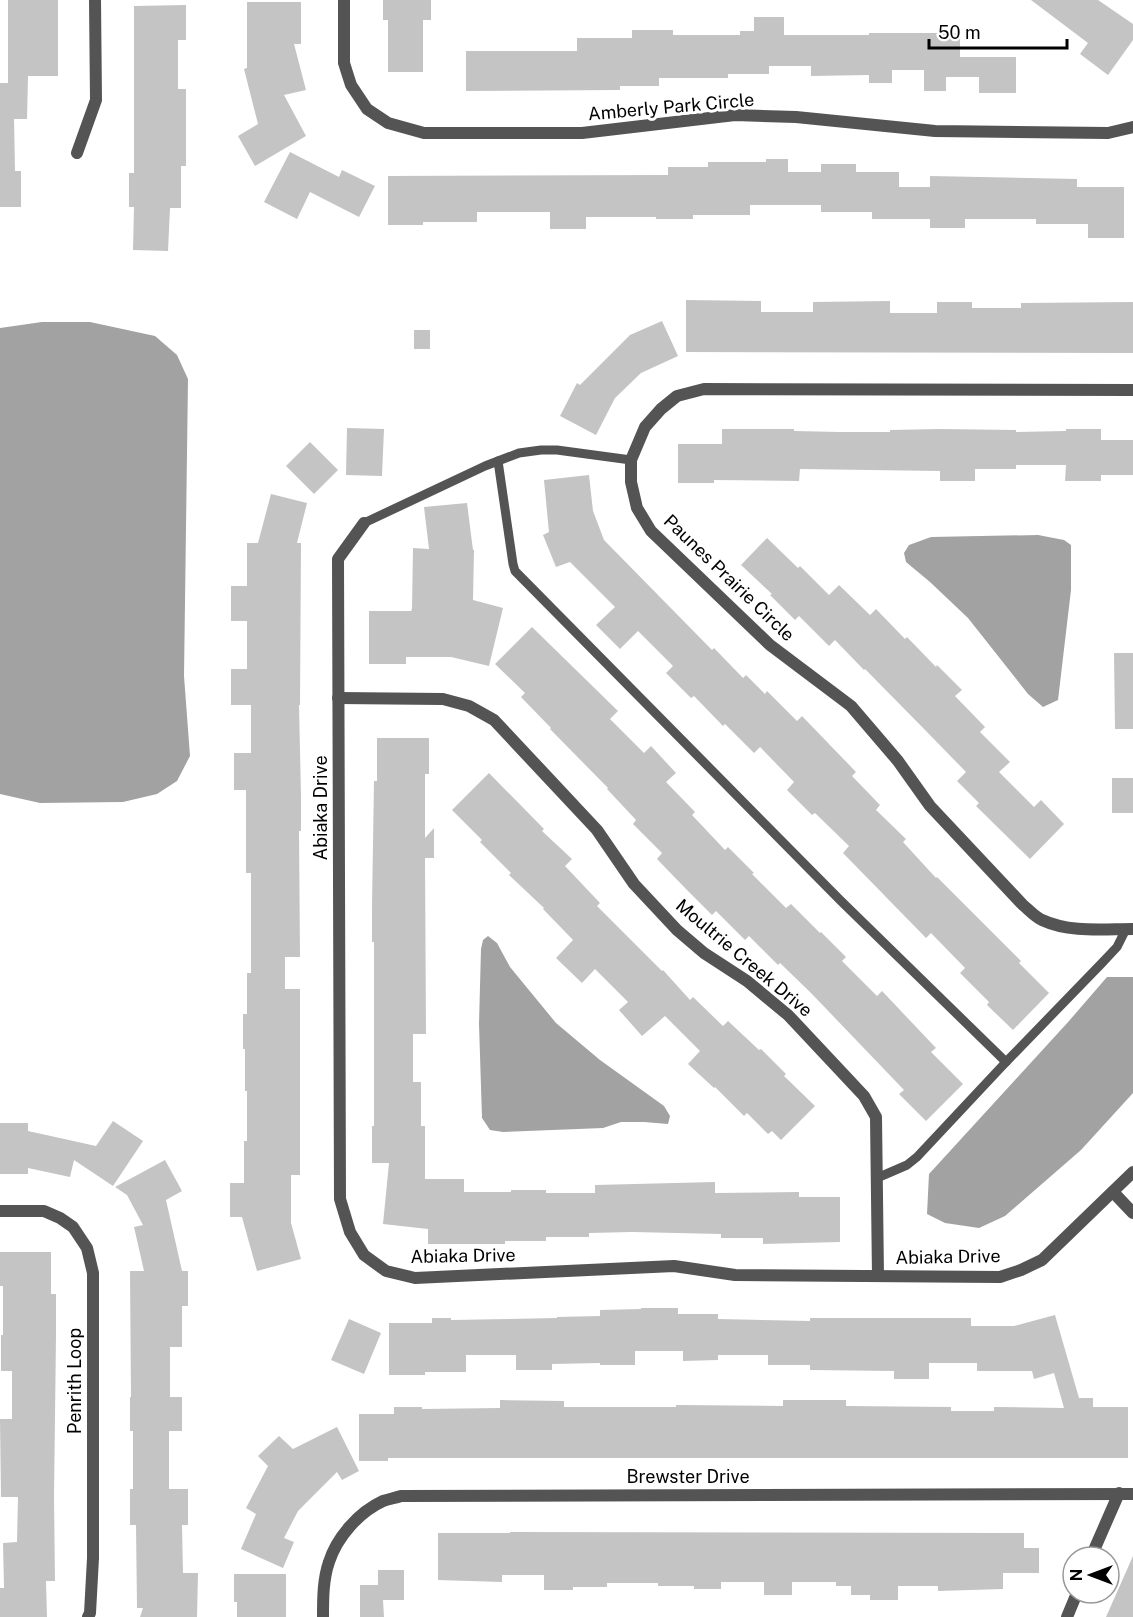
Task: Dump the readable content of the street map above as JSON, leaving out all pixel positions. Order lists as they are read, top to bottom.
{
  "streets": {
    "street": [
      "Amberly Park Circle",
      "Paunes Prairie Circle",
      "Abiaka Drive",
      "Moultrie Creek Drive",
      "Penrith Loop",
      "Brewster Drive"
    ]
  },
  "crossings": [
    ["Abiaka Drive", "Moultrie Creek Drive"]
  ],
  "scale_bar": "50 m",
  "north": "left"
}
